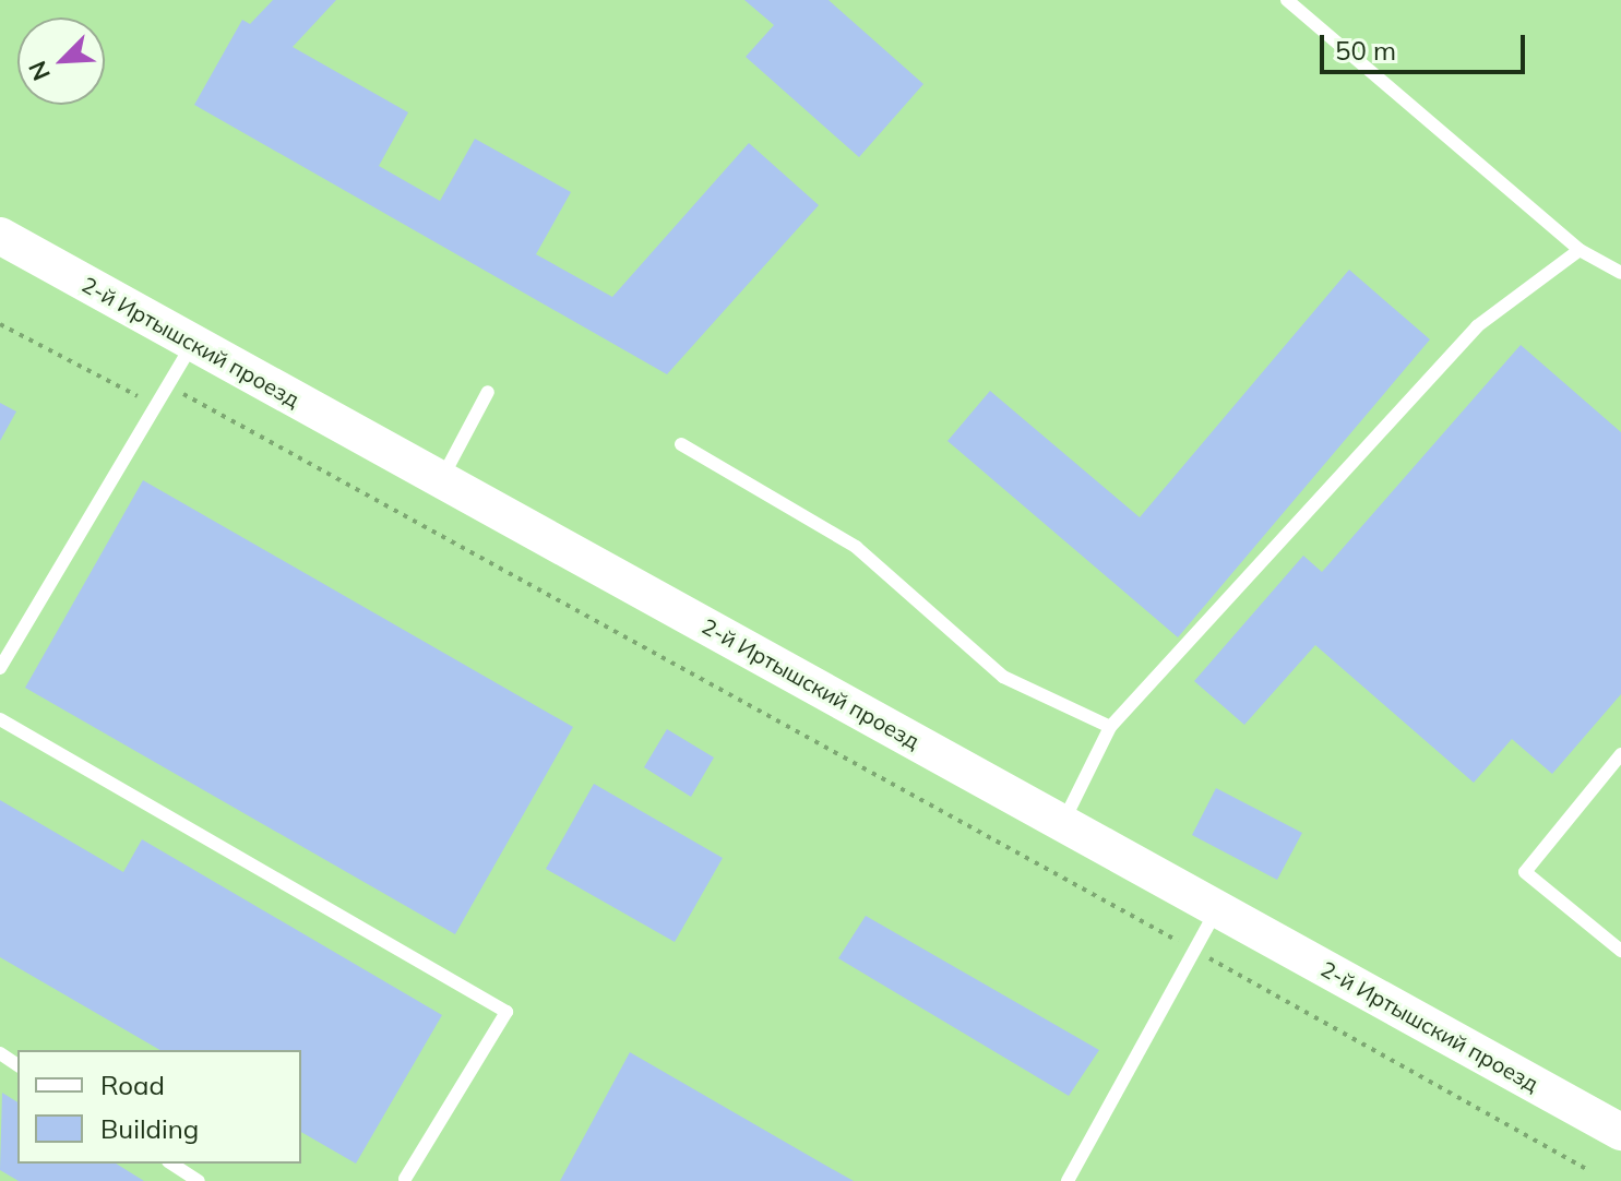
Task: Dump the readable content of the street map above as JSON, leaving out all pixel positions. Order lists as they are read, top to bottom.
{
  "streets": {
    "street": ["2-й Иртышский проезд"]
  },
  "legend": ["Road", "Building"],
  "scale_bar": "50 m",
  "north": "bottom left"
}
